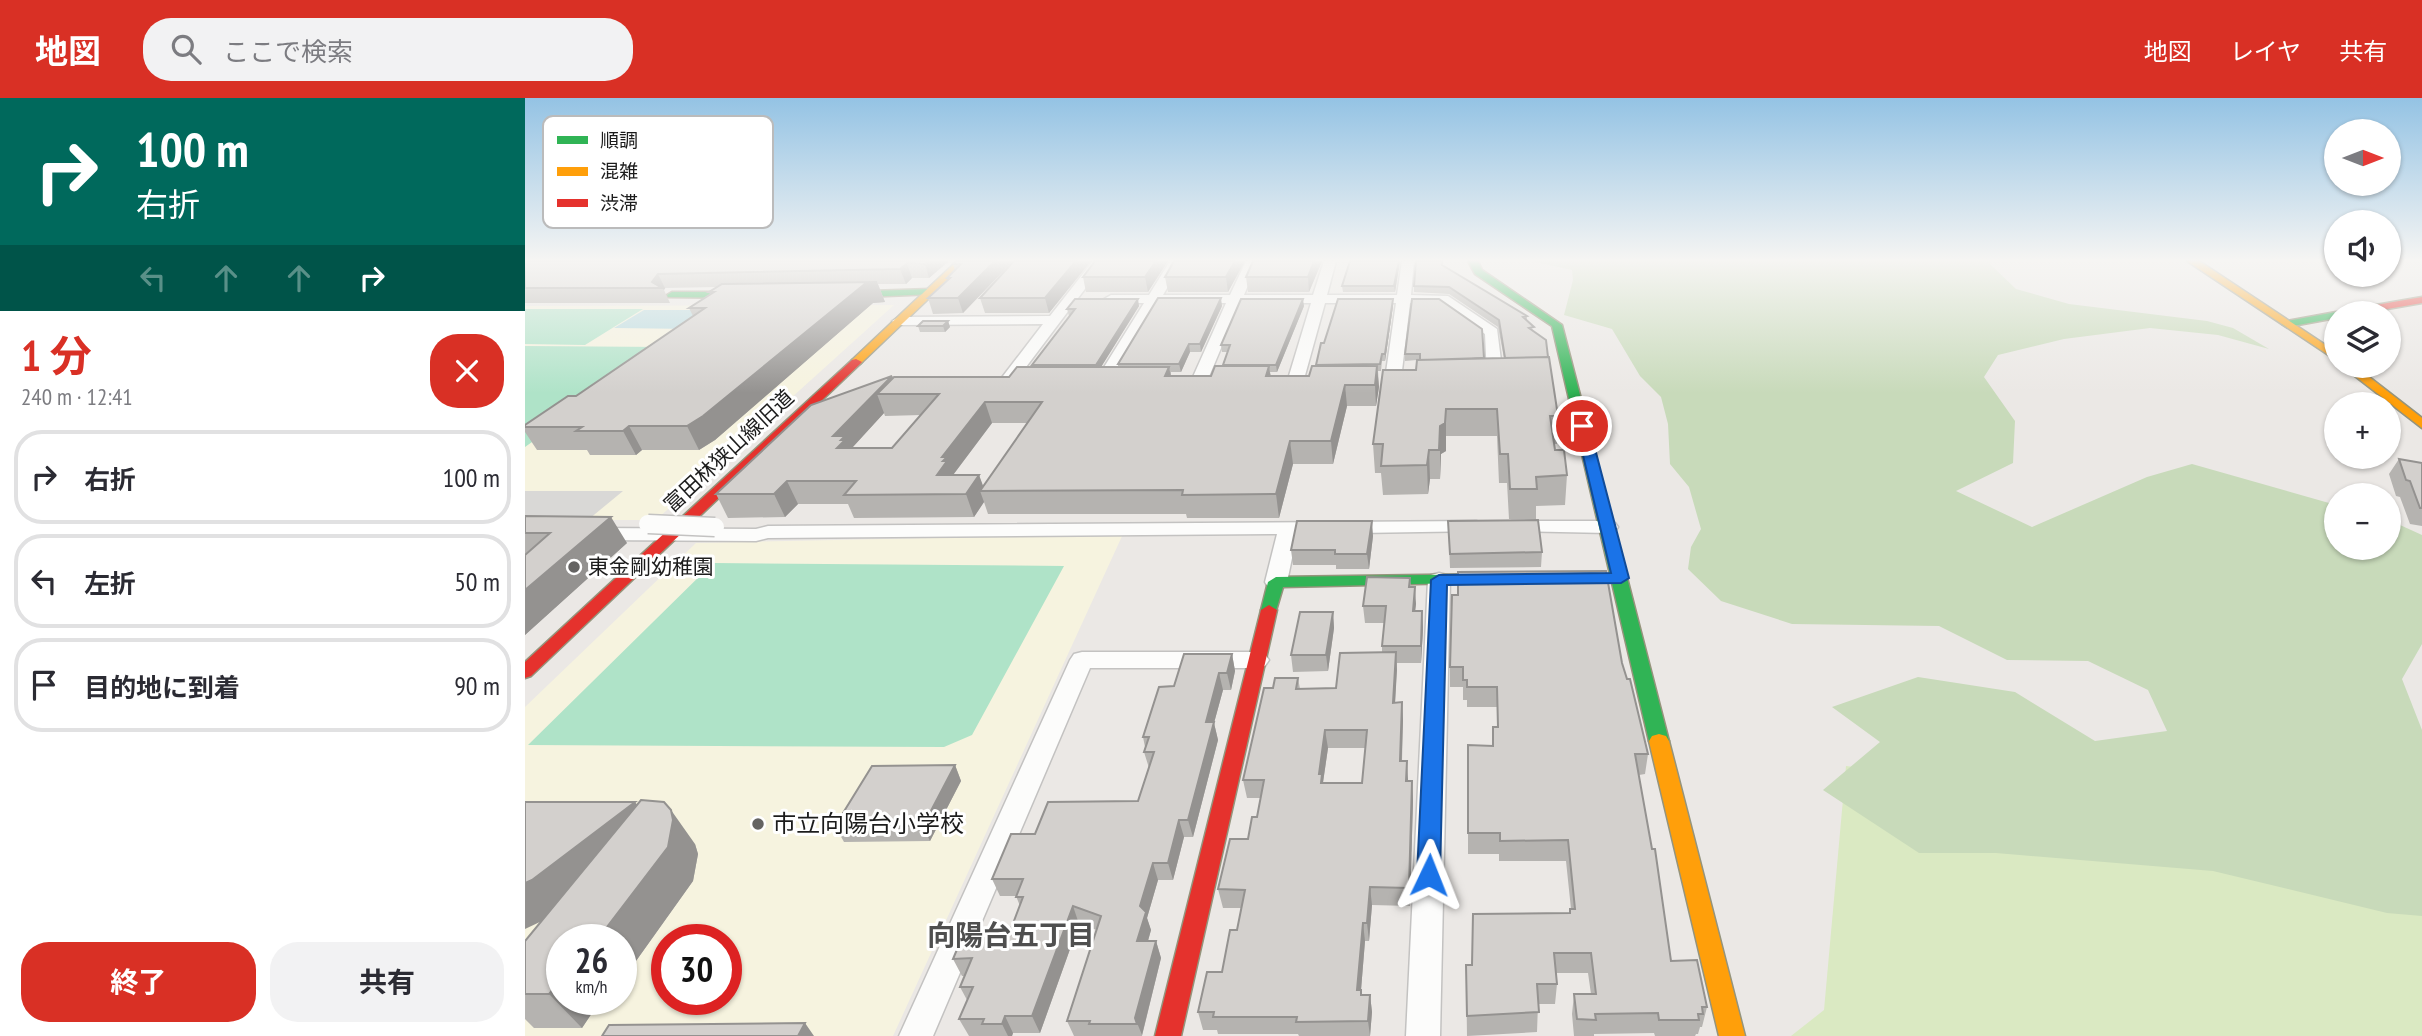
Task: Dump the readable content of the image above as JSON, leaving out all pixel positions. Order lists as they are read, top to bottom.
{
  "streets": {
    "street": ["富田林狭山線旧道"]
  },
  "districts": ["向陽台五丁目"],
  "places": ["東金剛幼稚園", "市立向陽台小学校"],
  "legend": ["順調", "混雑", "渋滞"],
  "north": "right",
  "page": {
    "header": "地図",
    "search": "ここで検索",
    "nav": ["地図", "レイヤ", "共有"],
    "turn": ["100 m", "右折"],
    "map_buttons": ["+", "−"],
    "heading": ["1 分", "240 m · 12:41"],
    "list": [
      {
        "name": "右折",
        "value": "100 m"
      },
      {
        "name": "左折",
        "value": "50 m"
      },
      {
        "name": "目的地に到着",
        "value": "90 m"
      }
    ],
    "speed": "26 km/h",
    "limit": "30",
    "buttons": ["終了", "共有"]
  }
}
